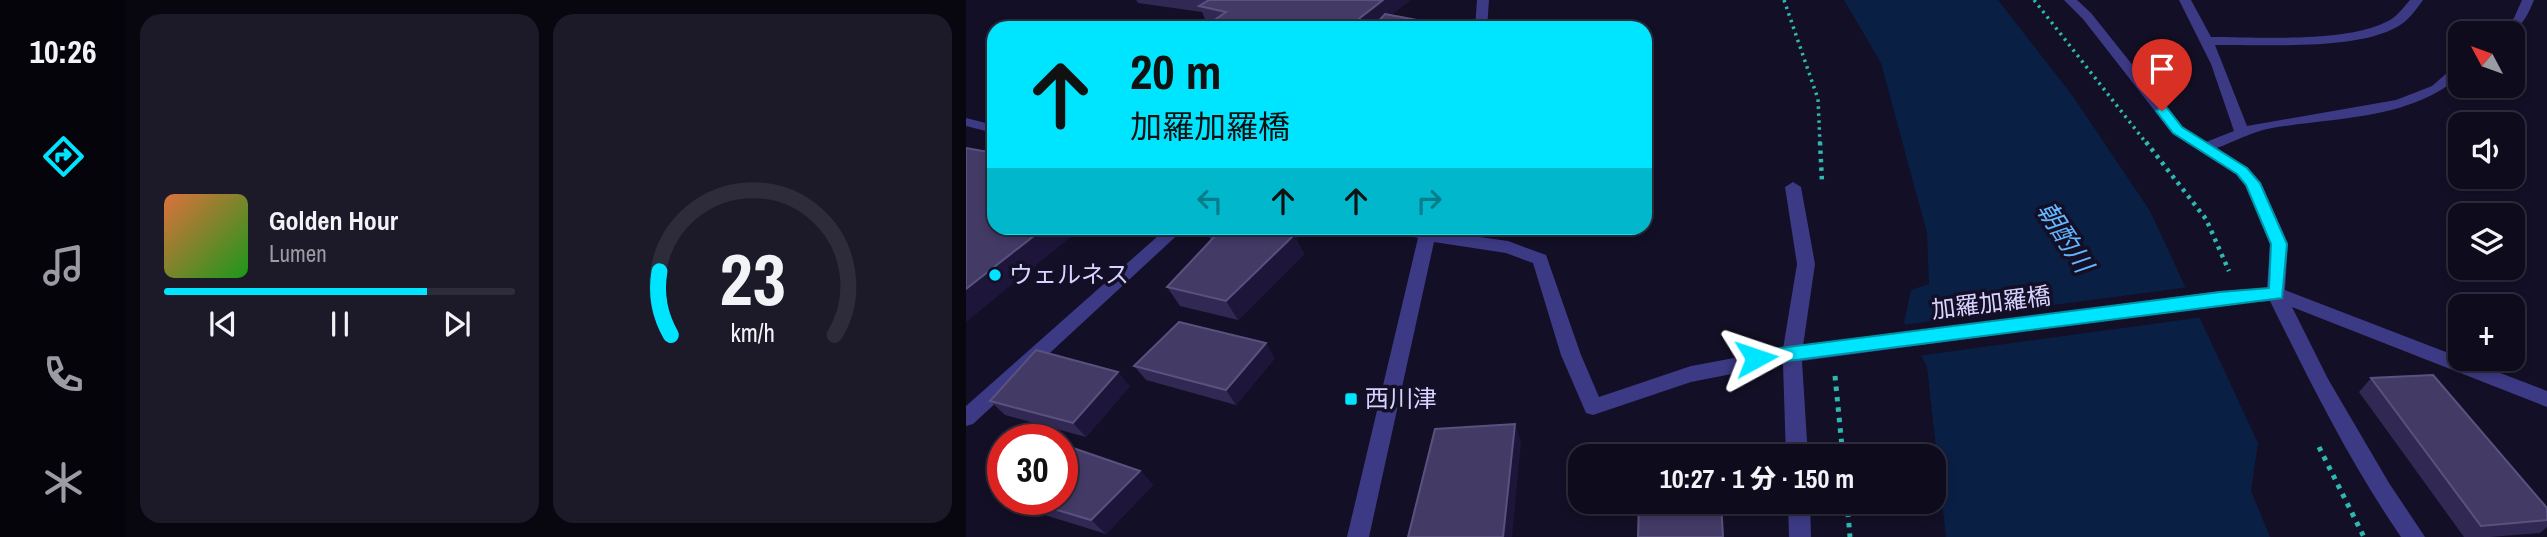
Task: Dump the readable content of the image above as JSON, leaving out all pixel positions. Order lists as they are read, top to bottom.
{
  "streets": {
    "street": ["加羅加羅橋"]
  },
  "water": ["朝酌川"],
  "places": {
    "other": ["ウェルネス"],
    "transit": ["西川津"]
  },
  "north": "top left",
  "page": {
    "tabs": "10:26",
    "map_buttons": "+",
    "turn": ["20 m", "加羅加羅橋"],
    "song": ["Golden Hour", "Lumen"],
    "limit": "30",
    "trip": "10:27 · 1 分 · 150 m",
    "gauge": ["23", "km/h"]
  }
}
